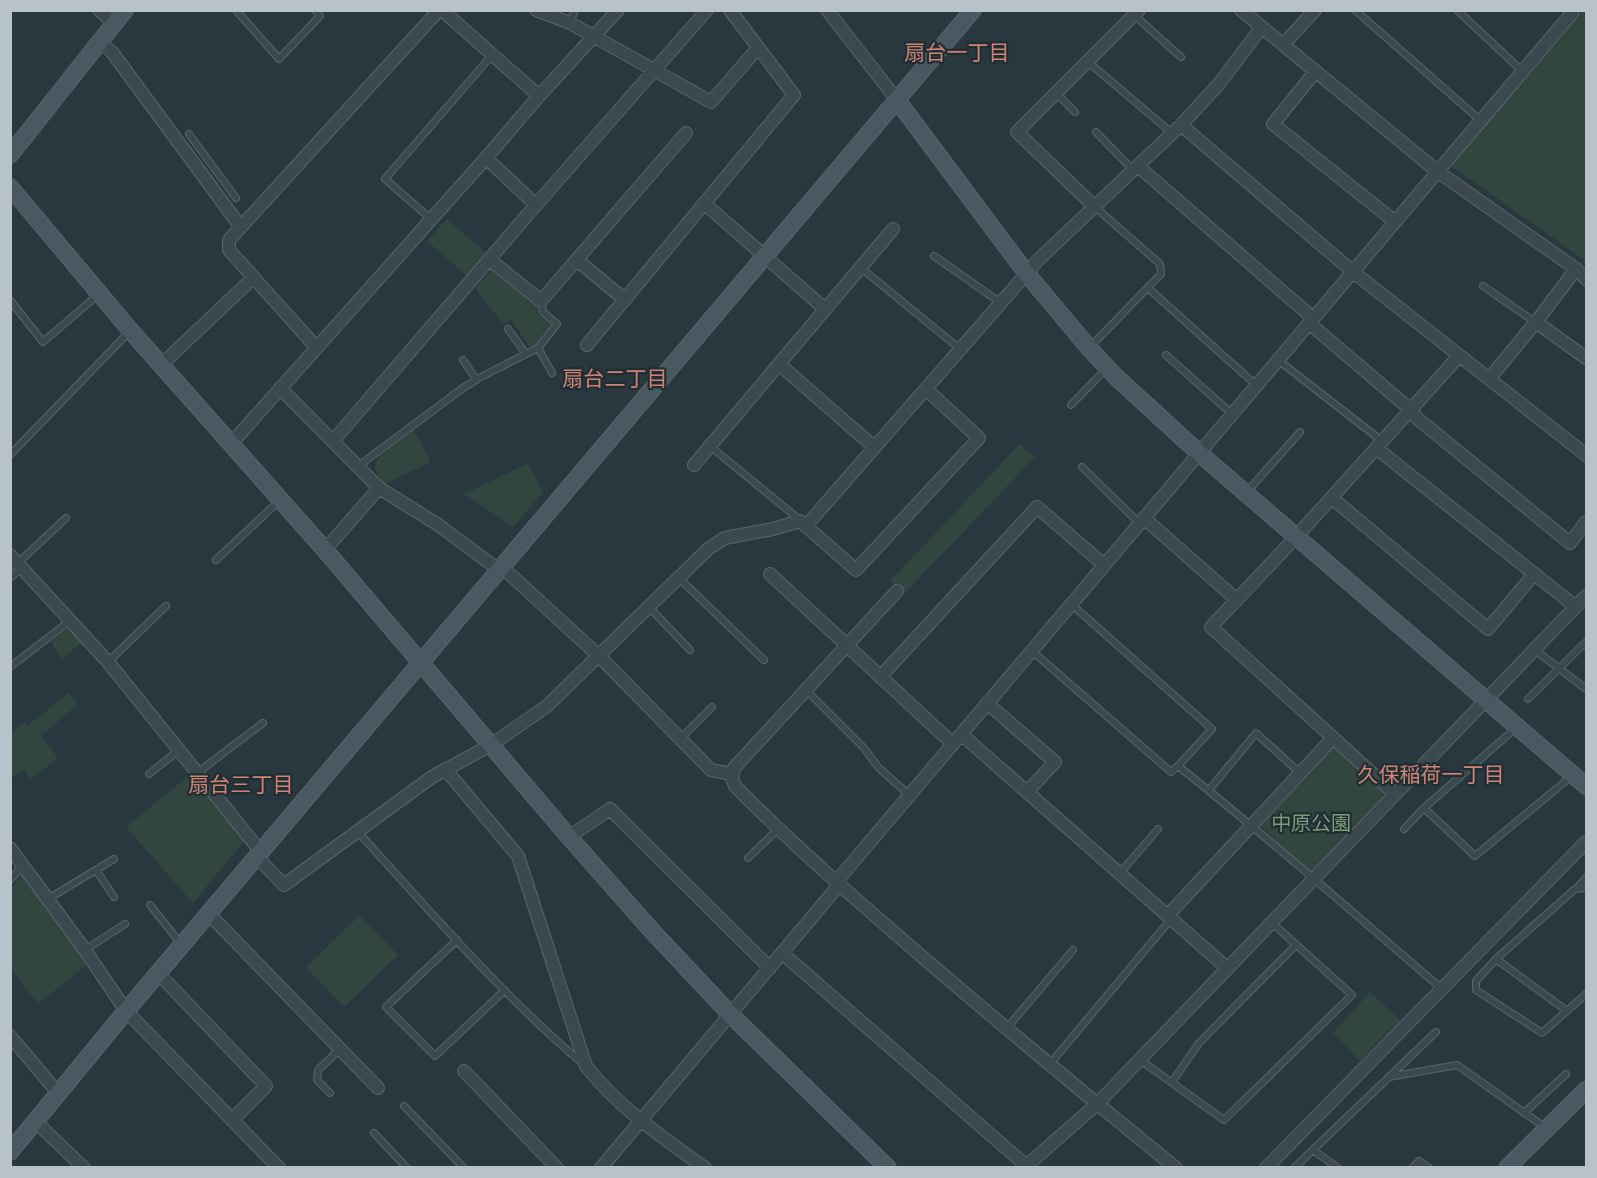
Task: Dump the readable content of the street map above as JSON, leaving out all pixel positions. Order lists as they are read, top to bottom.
{
  "districts": [
    "扇台一丁目",
    "扇台二丁目",
    "久保稲荷一丁目",
    "扇台三丁目"
  ],
  "parks": ["中原公園"]
}
